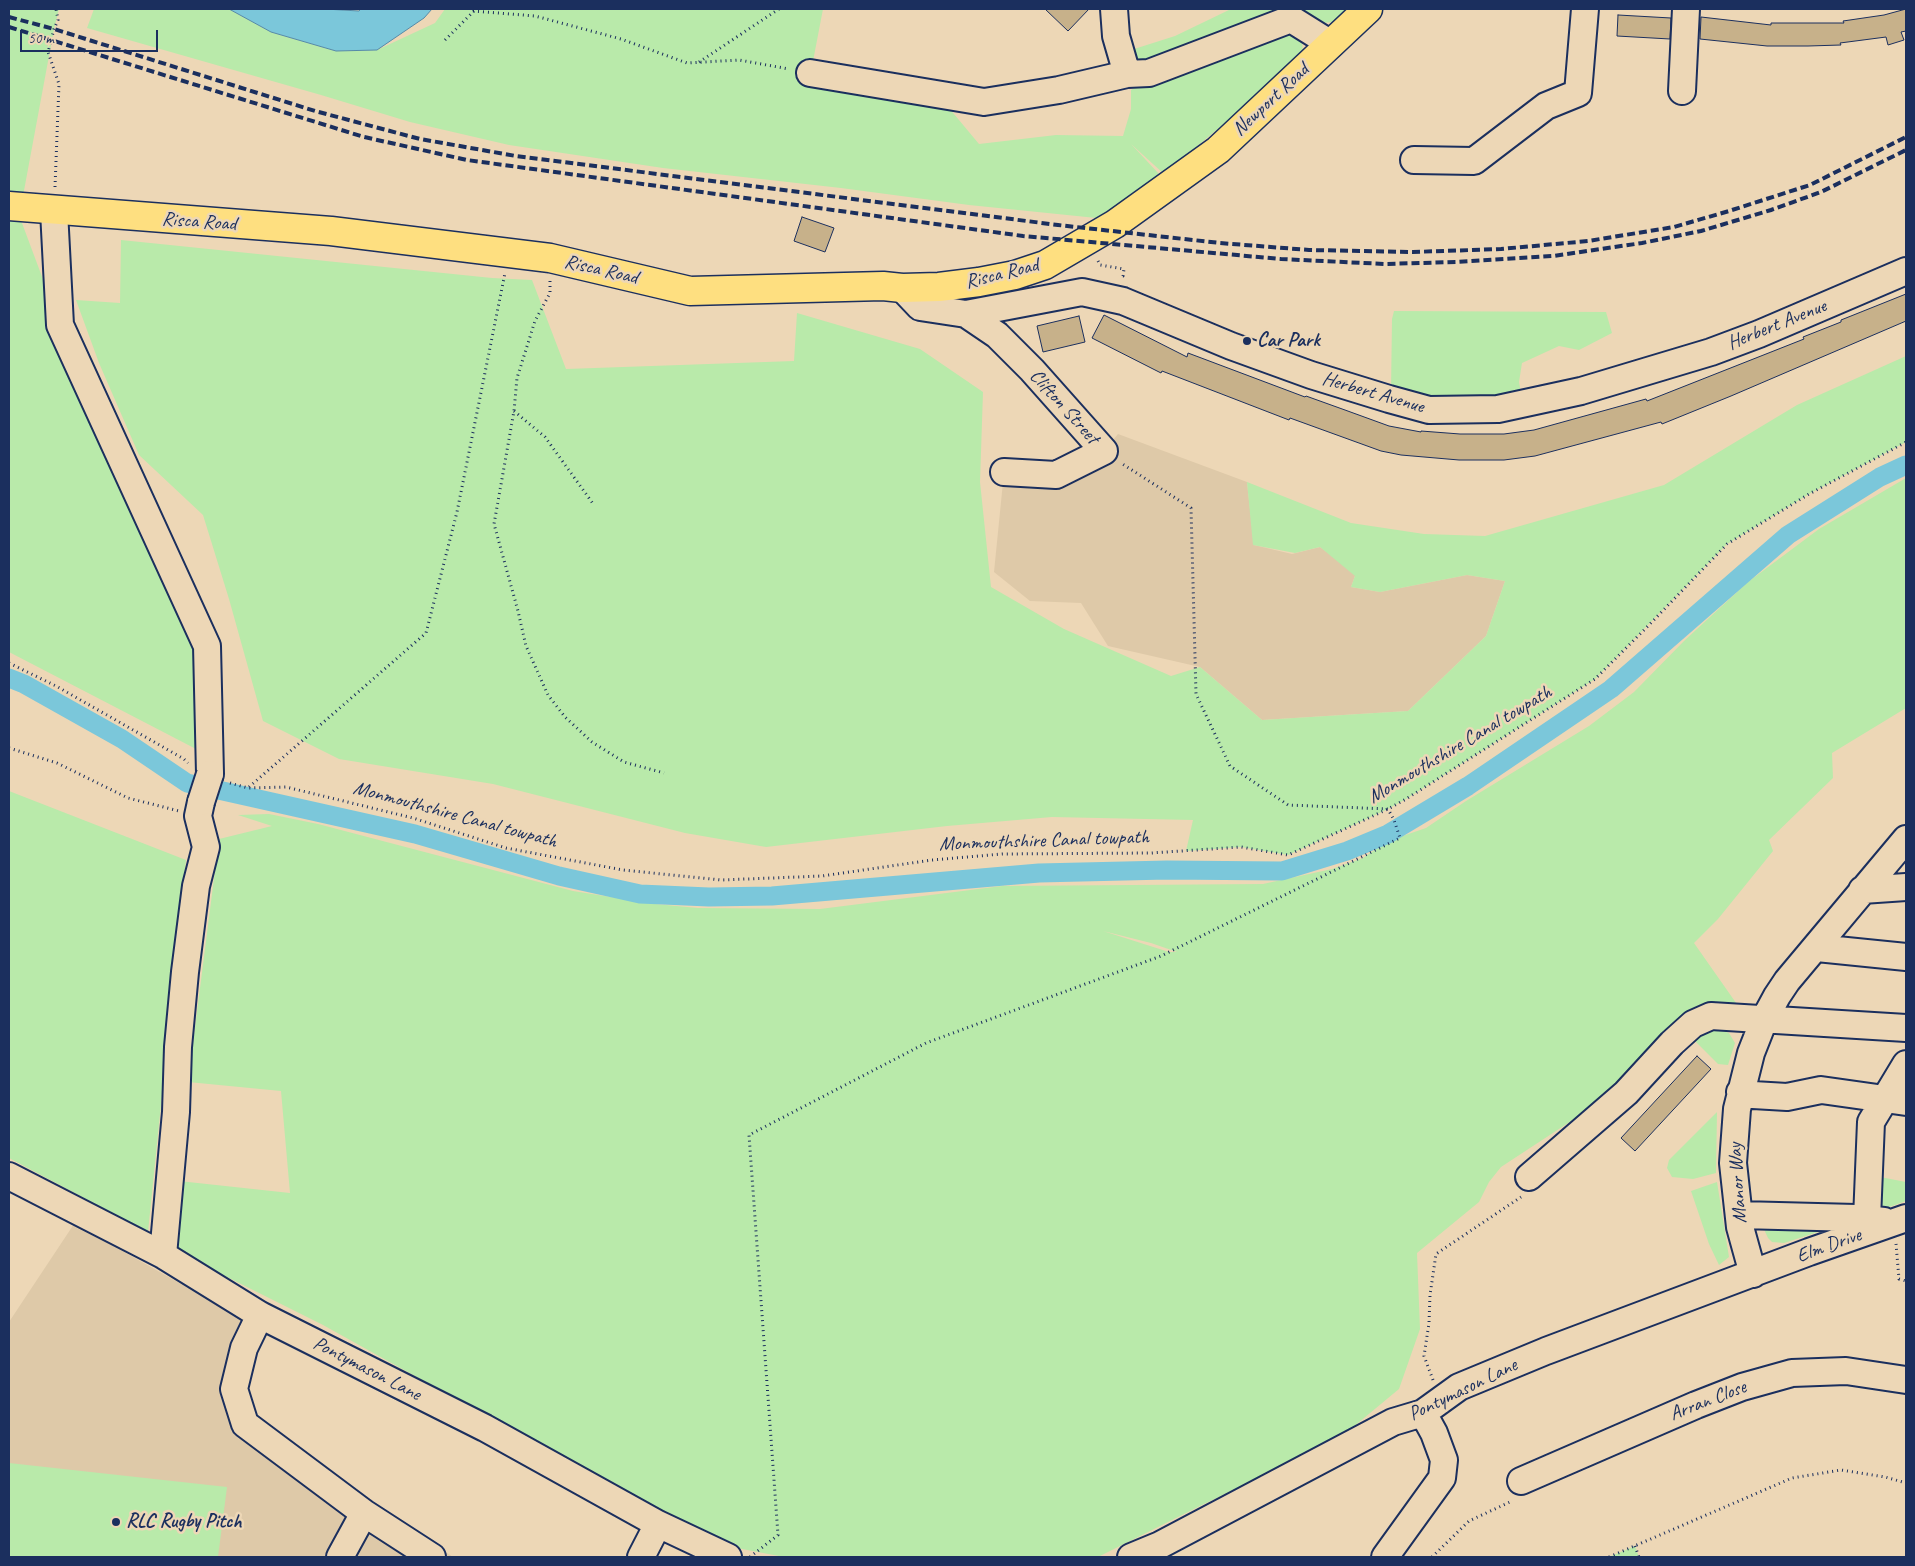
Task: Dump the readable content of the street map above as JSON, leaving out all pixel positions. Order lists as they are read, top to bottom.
{
  "streets": {
    "main road": ["Newport Road", "Risca Road"],
    "street": [
      "Herbert Avenue",
      "Clifton Street",
      "Manor Way",
      "Elm Drive",
      "Pontymason Lane",
      "Arran Close"
    ],
    "path": ["Monmouthshire Canal towpath"]
  },
  "crossings": [
    ["Newport Road", "Risca Road"],
    ["Risca Road", "Herbert Avenue"],
    ["Herbert Avenue", "Clifton Street"],
    ["Manor Way", "Elm Drive"],
    ["Manor Way", "Pontymason Lane"],
    ["Elm Drive", "Pontymason Lane"]
  ],
  "places": ["Car Park", "RLC Rugby Pitch"],
  "scale_bar": "50 m"
}
